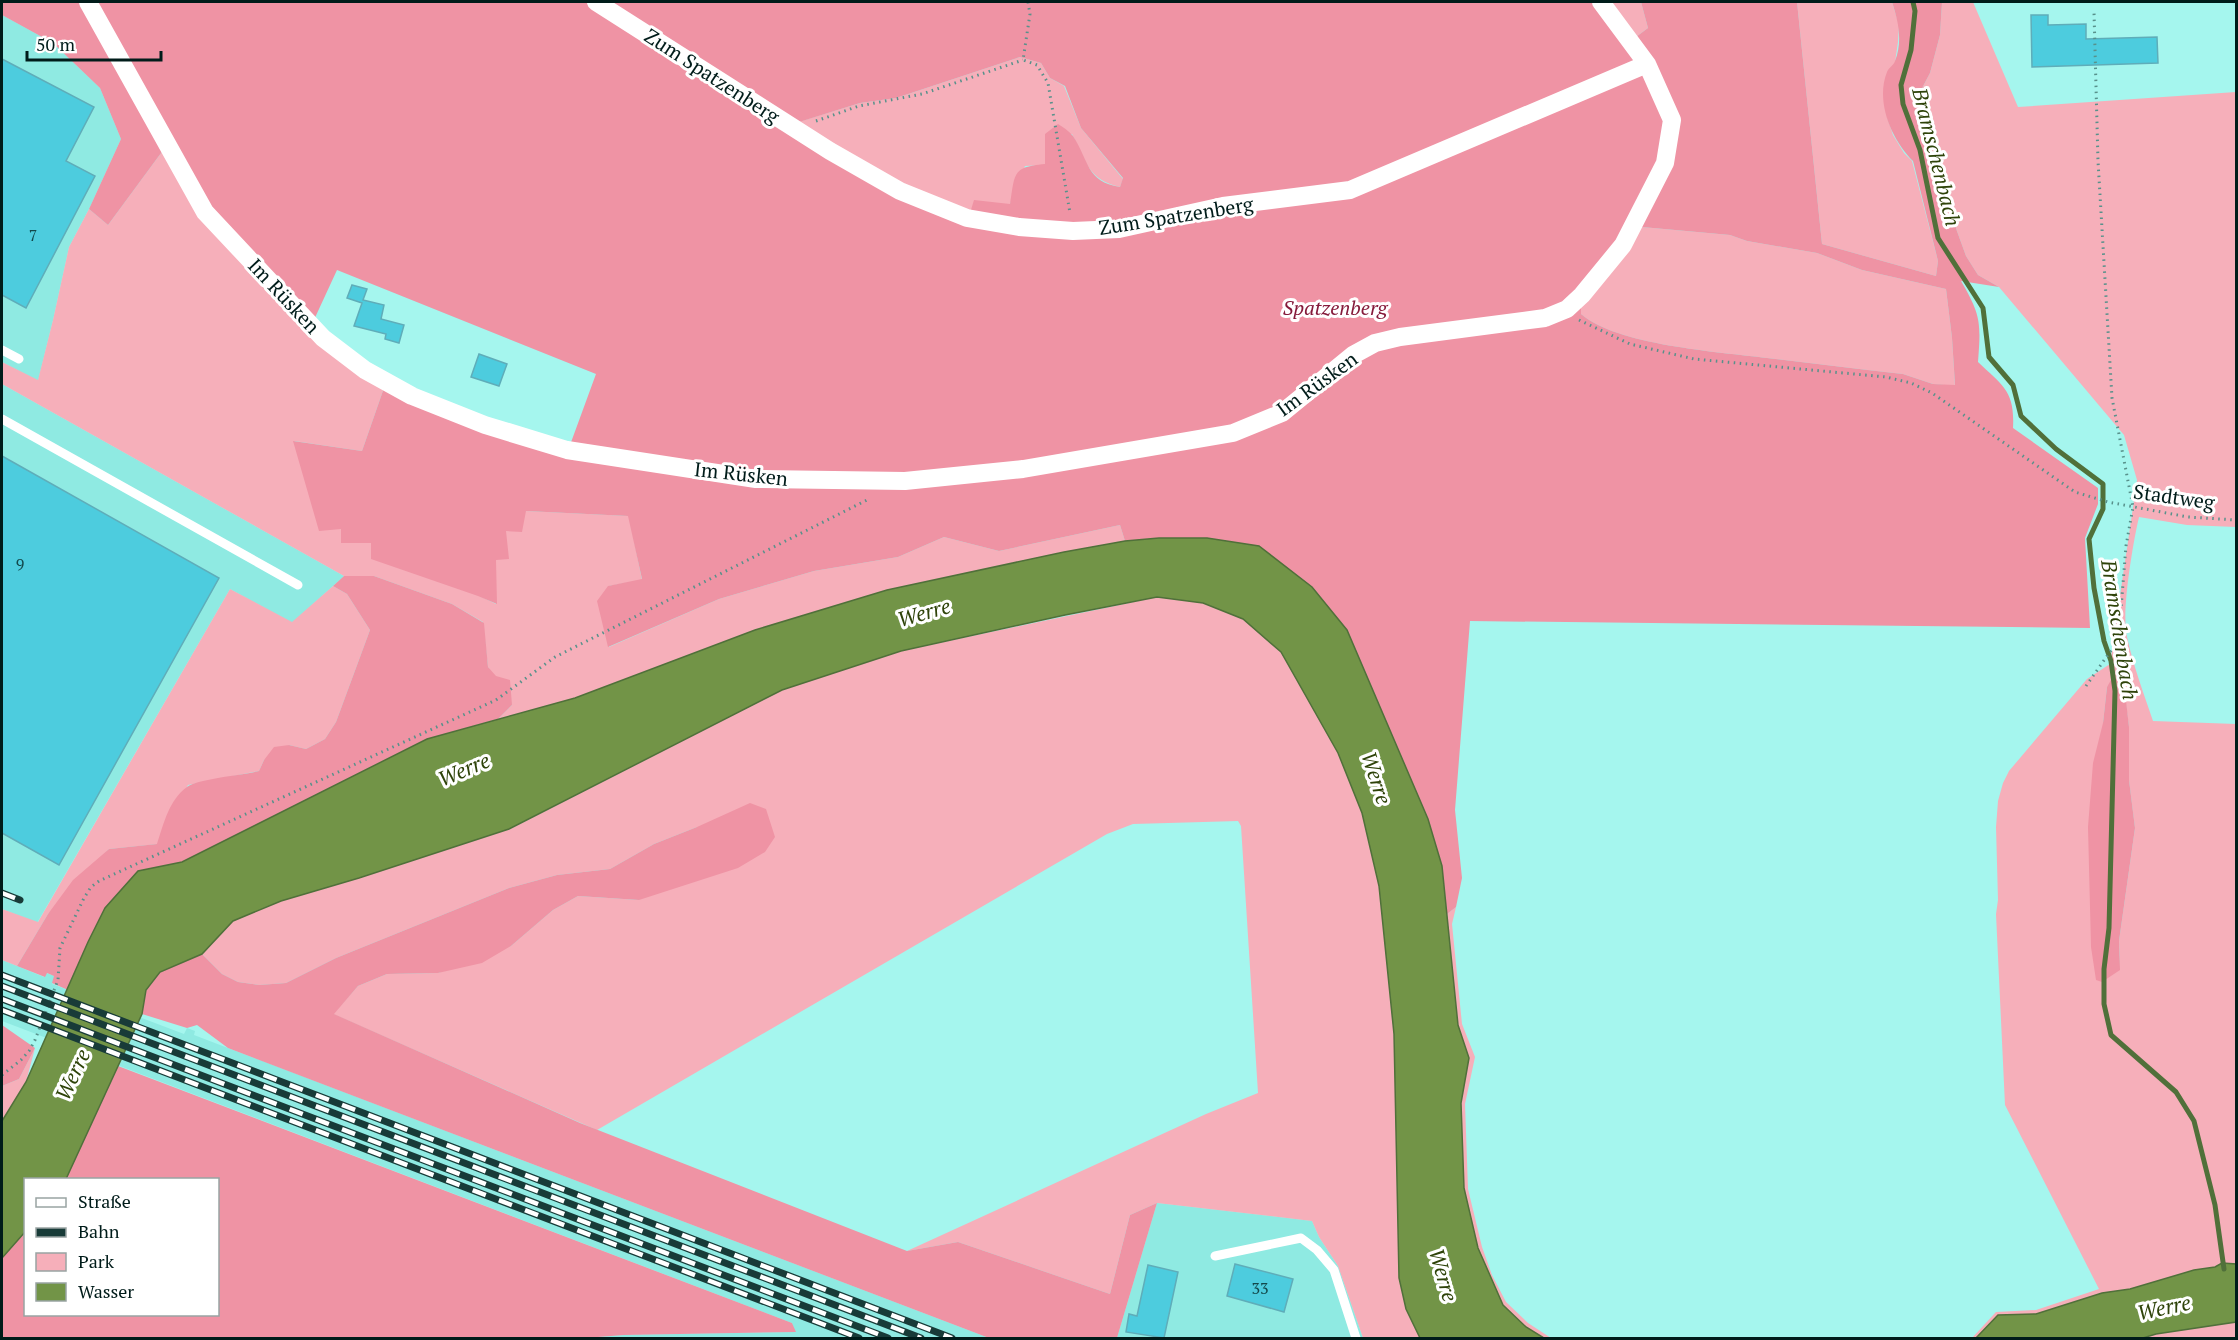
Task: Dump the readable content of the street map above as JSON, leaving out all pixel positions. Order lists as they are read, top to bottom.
{
  "streets": {
    "street": ["Zum Spatzenberg", "Im Rüsken"],
    "path": ["Stadtweg"]
  },
  "crossings": [
    ["Im Rüsken", "Stadtweg"]
  ],
  "water": ["Bramschenbach", "Werre"],
  "parks": ["Spatzenberg"],
  "house_numbers": ["7", "9", "33"],
  "legend": [
    "Straße",
    "Bahn",
    "Park",
    "Wasser"
  ],
  "scale_bar": "50 m"
}
